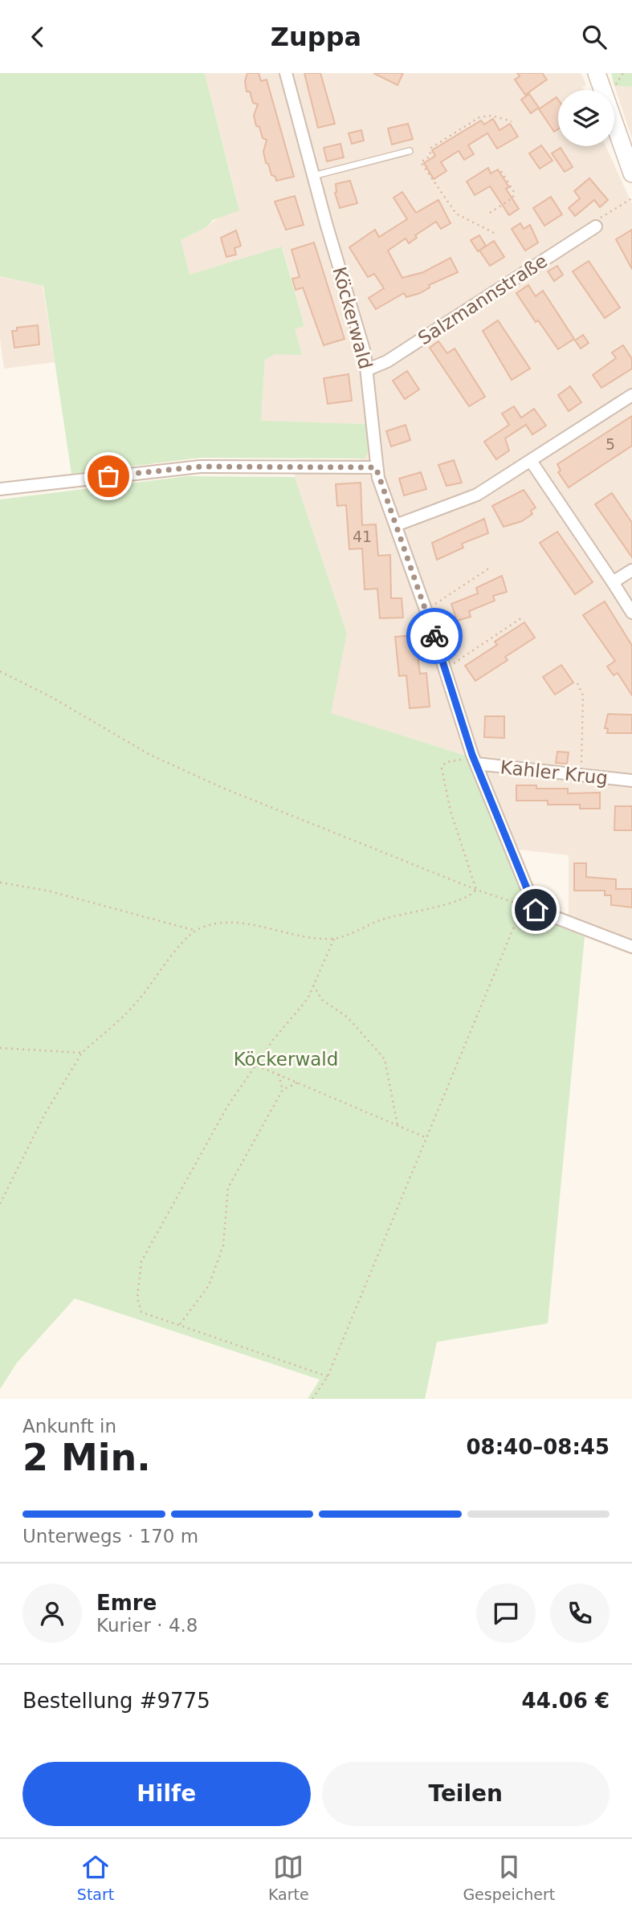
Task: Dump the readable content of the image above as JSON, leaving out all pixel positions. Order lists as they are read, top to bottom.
{
  "streets": {
    "street": ["Salzmannstraße", "Köckerwald", "Kahler Krug"]
  },
  "crossings": [
    ["Salzmannstraße", "Köckerwald"],
    ["Köckerwald", "Kahler Krug"]
  ],
  "parks": ["Köckerwald"],
  "house_numbers": ["5", "41"],
  "page": {
    "header": "Zuppa",
    "heading": ["2 Min.", "Ankunft in", "08:40–08:45"],
    "panel": [
      "Emre",
      "Kurier · 4.8",
      "Bestellung #9775",
      "44.06 €"
    ],
    "bar": "Unterwegs · 170 m",
    "buttons": ["Hilfe", "Teilen"],
    "tabs": ["Start", "Karte", "Gespeichert"]
  }
}
